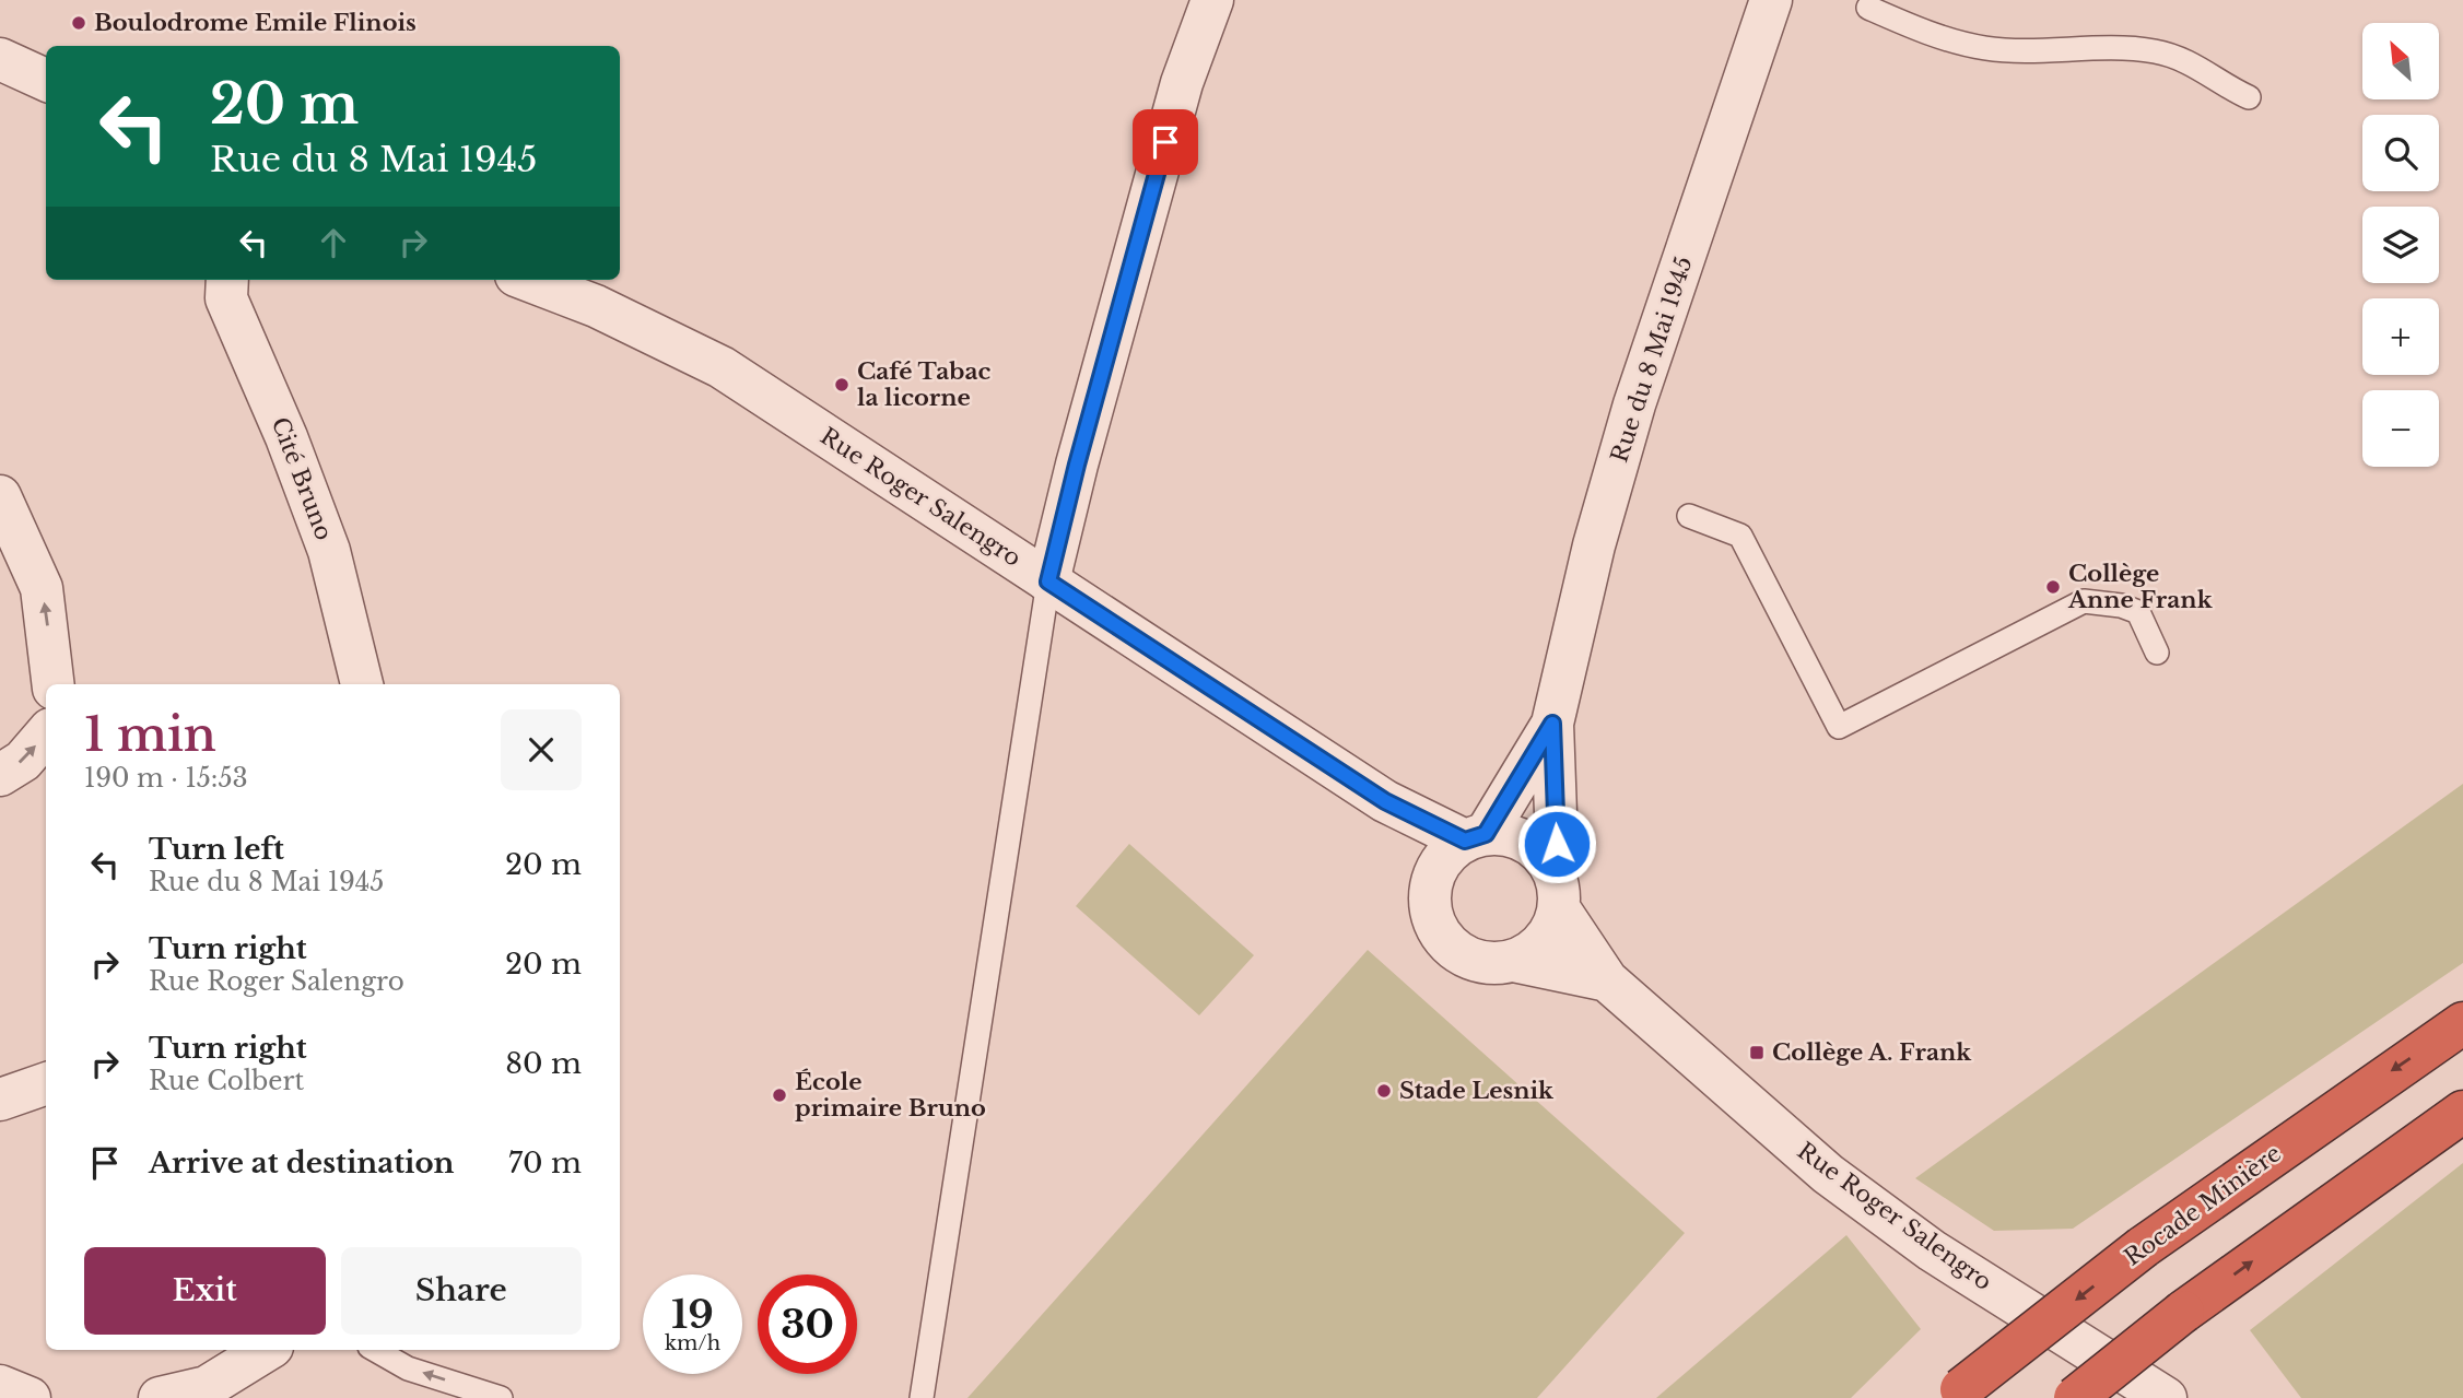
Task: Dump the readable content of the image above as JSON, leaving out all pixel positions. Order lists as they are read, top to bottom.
{
  "streets": {
    "highway": ["Rocade Minière"],
    "street": ["Rue du 8 Mai 1945", "Cité Bruno", "Rue Roger Salengro"]
  },
  "crossings": [
    ["Rue du 8 Mai 1945", "Rue Roger Salengro"]
  ],
  "places": {
    "other": [
      "Boulodrome Emile Flinois",
      "Café Tabac la licorne",
      "Collège Anne Frank",
      "Stade Lesnik",
      "École primaire Bruno"
    ],
    "transit": ["Collège A. Frank"]
  },
  "north": "top left",
  "page": {
    "map_buttons": ["+", "−"],
    "turn": ["20 m", "Rue du 8 Mai 1945"],
    "heading": ["1 min", "190 m · 15:53"],
    "list": [
      {
        "name": "Turn left",
        "note": "Rue du 8 Mai 1945",
        "value": "20 m"
      },
      {
        "name": "Turn right",
        "note": "Rue Roger Salengro",
        "value": "20 m"
      },
      {
        "name": "Turn right",
        "note": "Rue Colbert",
        "value": "80 m"
      },
      {
        "name": "Arrive at destination",
        "value": "70 m"
      }
    ],
    "buttons": ["Exit", "Share"],
    "speed": "19 km/h",
    "limit": "30"
  }
}
